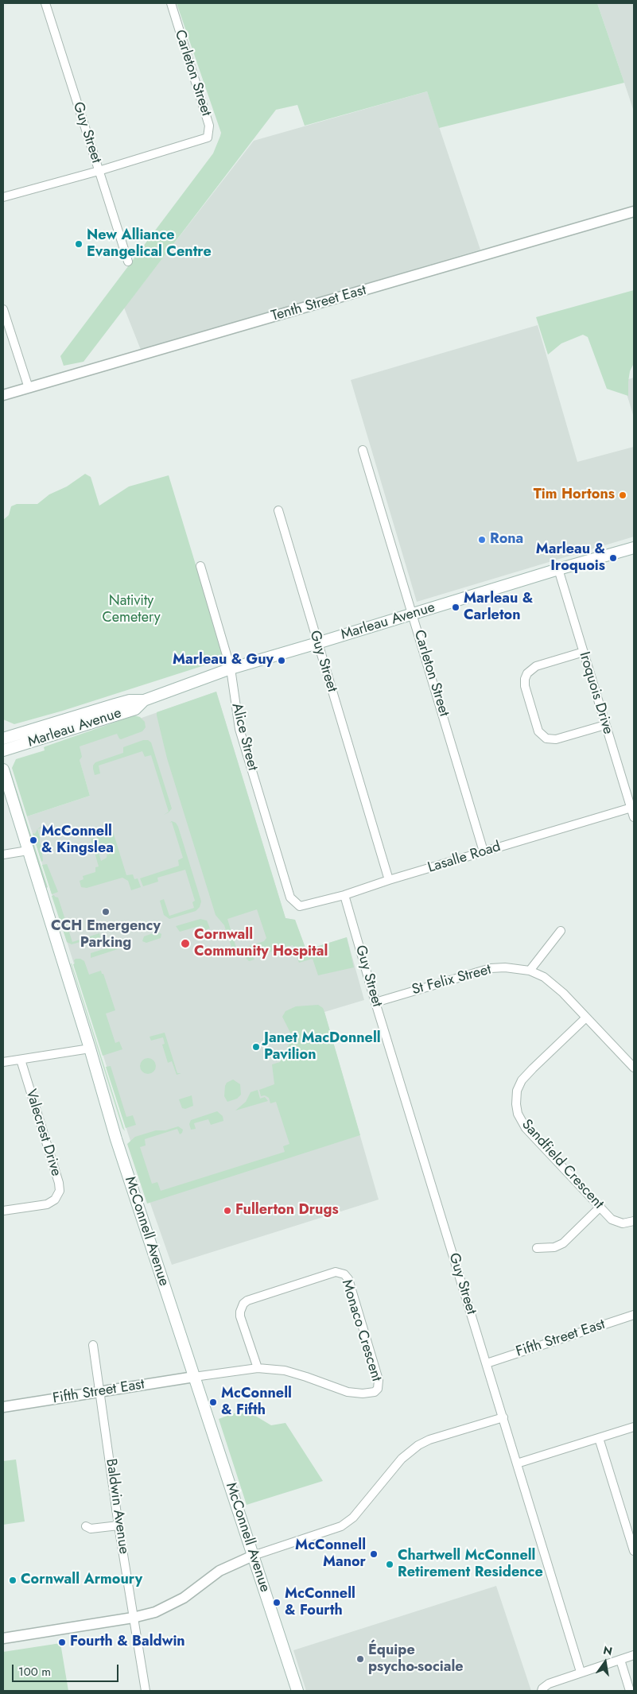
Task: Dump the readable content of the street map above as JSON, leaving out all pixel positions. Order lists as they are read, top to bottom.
{
  "streets": {
    "main road": ["Marleau Avenue", "McConnell Avenue"],
    "street": [
      "Carleton Street",
      "Guy Street",
      "Tenth Street East",
      "Iroquois Drive",
      "Alice Street",
      "Lasalle Road",
      "St Felix Street",
      "Valecrest Drive",
      "Sandfield Crescent",
      "Monaco Crescent",
      "Fifth Street East",
      "Baldwin Avenue"
    ]
  },
  "crossings": [
    ["Carleton Street", "Guy Street"],
    ["Carleton Street", "Marleau Avenue"],
    ["Carleton Street", "Lasalle Road"],
    ["Guy Street", "Marleau Avenue"],
    ["Guy Street", "Lasalle Road"],
    ["Guy Street", "St Felix Street"],
    ["Guy Street", "Fifth Street East"],
    ["Marleau Avenue", "Iroquois Drive"],
    ["Marleau Avenue", "Alice Street"],
    ["Iroquois Drive", "Lasalle Road"],
    ["Alice Street", "Lasalle Road"],
    ["St Felix Street", "Sandfield Crescent"],
    ["McConnell Avenue", "Monaco Crescent"],
    ["McConnell Avenue", "Fifth Street East"],
    ["Monaco Crescent", "Fifth Street East"],
    ["Fifth Street East", "Baldwin Avenue"]
  ],
  "parks": ["Nativity Cemetery"],
  "places": [
    "New Alliance Evangelical Centre",
    "Tim Hortons",
    "Rona",
    "Marleau & Iroquois",
    "Marleau & Carleton",
    "Marleau & Guy",
    "McConnell & Kingslea",
    "CCH Emergency Parking",
    "Cornwall Community Hospital",
    "Janet MacDonnell Pavilion",
    "Fullerton Drugs",
    "McConnell & Fifth",
    "McConnell Manor",
    "Chartwell McConnell Retirement Residence",
    "Cornwall Armoury",
    "McConnell & Fourth",
    "Fourth & Baldwin",
    "Équipe psycho-sociale"
  ],
  "scale_bar": "100 m",
  "north": "top"
}
